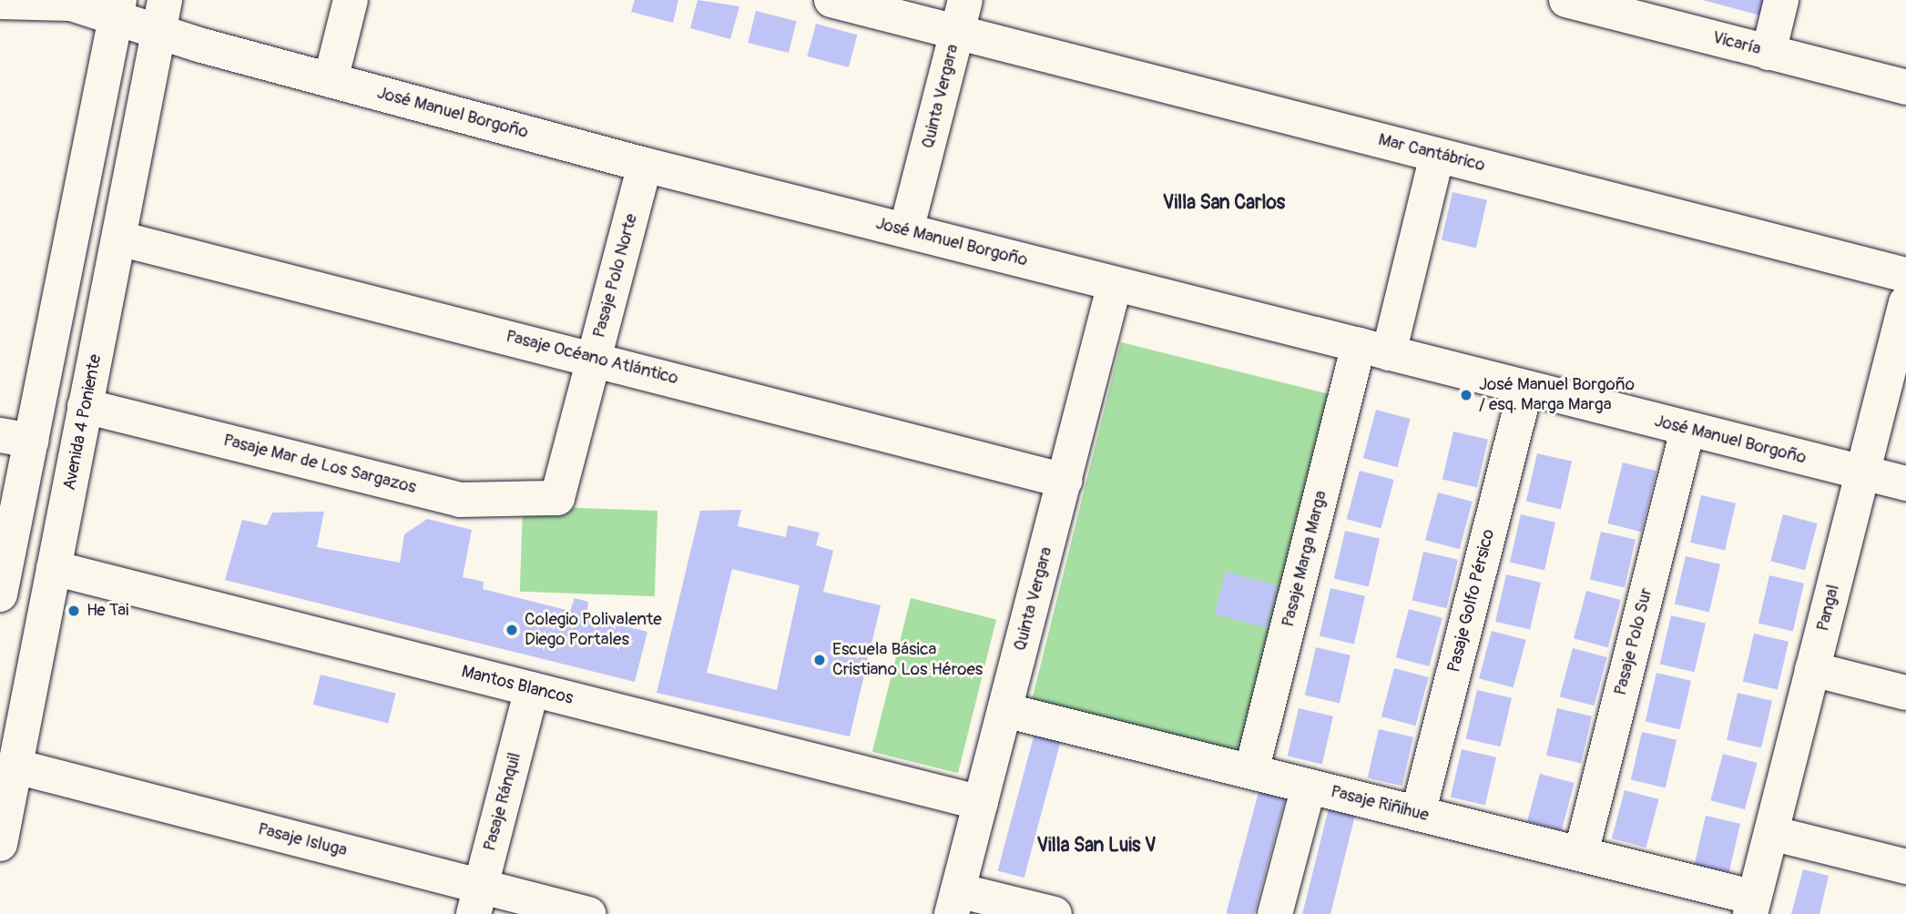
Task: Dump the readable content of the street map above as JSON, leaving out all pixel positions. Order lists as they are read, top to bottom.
{
  "streets": {
    "street": [
      "Vicaría",
      "Quinta Vergara",
      "José Manuel Borgoño",
      "Mar Cantábrico",
      "Pasaje Polo Norte",
      "Pasaje Océano Atlántico",
      "Avenida 4 Poniente",
      "Pasaje Mar de Los Sargazos",
      "Pasaje Marga Marga",
      "Pasaje Golfo Pérsico",
      "Pangal",
      "Pasaje Polo Sur",
      "Mantos Blancos",
      "Pasaje Ránquil",
      "Pasaje Riñihue",
      "Pasaje Isluga"
    ]
  },
  "crossings": [
    ["Quinta Vergara", "José Manuel Borgoño"],
    ["Quinta Vergara", "Mar Cantábrico"],
    ["Quinta Vergara", "Pasaje Océano Atlántico"],
    ["Quinta Vergara", "Mantos Blancos"],
    ["Quinta Vergara", "Pasaje Riñihue"],
    ["José Manuel Borgoño", "Pasaje Polo Norte"],
    ["José Manuel Borgoño", "Avenida 4 Poniente"],
    ["José Manuel Borgoño", "Pasaje Marga Marga"],
    ["José Manuel Borgoño", "Pasaje Golfo Pérsico"],
    ["José Manuel Borgoño", "Pangal"],
    ["José Manuel Borgoño", "Pasaje Polo Sur"],
    ["Mar Cantábrico", "Pasaje Marga Marga"],
    ["Pasaje Polo Norte", "Pasaje Océano Atlántico"],
    ["Pasaje Polo Norte", "Pasaje Mar de Los Sargazos"],
    ["Pasaje Océano Atlántico", "Avenida 4 Poniente"],
    ["Avenida 4 Poniente", "Pasaje Mar de Los Sargazos"],
    ["Avenida 4 Poniente", "Mantos Blancos"],
    ["Avenida 4 Poniente", "Pasaje Isluga"],
    ["Pasaje Marga Marga", "Pasaje Riñihue"],
    ["Pasaje Golfo Pérsico", "Pasaje Riñihue"],
    ["Pangal", "Pasaje Riñihue"],
    ["Pasaje Polo Sur", "Pasaje Riñihue"],
    ["Mantos Blancos", "Pasaje Ránquil"],
    ["Pasaje Ránquil", "Pasaje Isluga"]
  ],
  "districts": ["Villa San Carlos", "Villa San Luis V"],
  "places": [
    "José Manuel Borgoño / esq. Marga Marga",
    "He Tai",
    "Colegio Polivalente Diego Portales",
    "Escuela Básica Cristiano Los Héroes"
  ]
}
